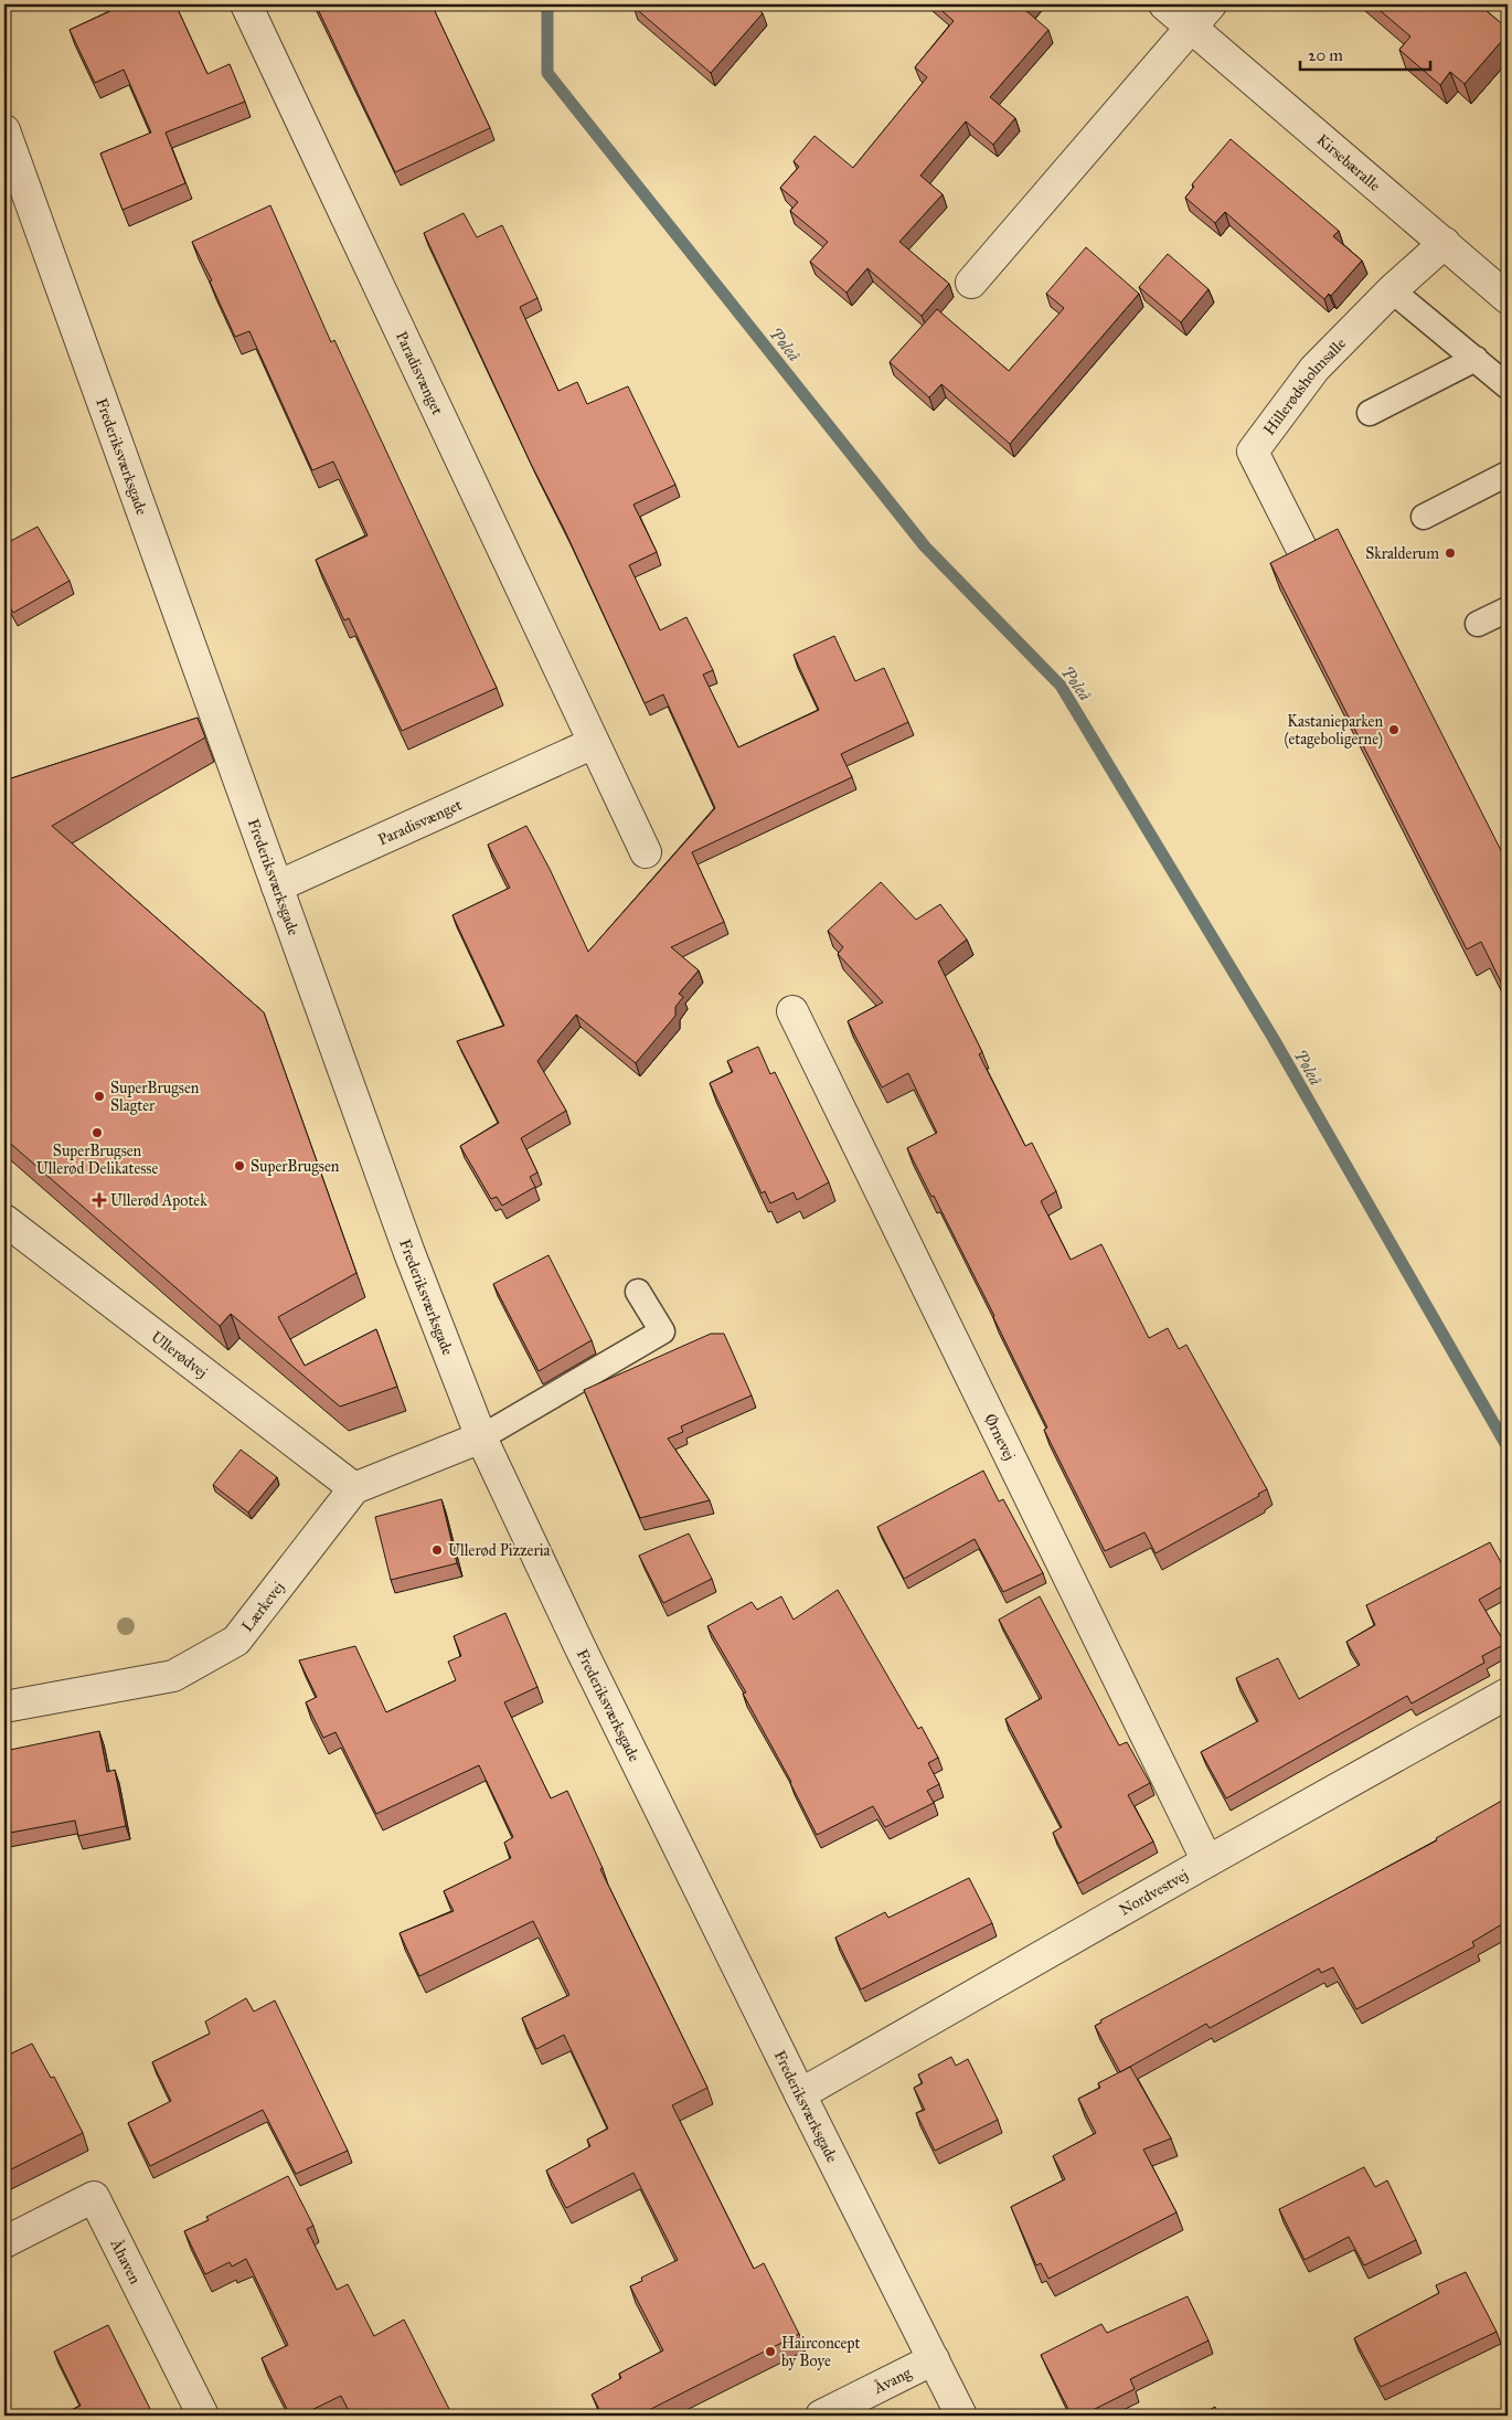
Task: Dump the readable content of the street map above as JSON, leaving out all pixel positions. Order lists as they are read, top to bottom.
{
  "streets": {
    "street": [
      "Kirsebæralle",
      "Paradisvænget",
      "Hillerødsholmsalle",
      "Frederiksværksgade",
      "Ullerødvej",
      "Ørnevej",
      "Lærkevej",
      "Nordvestvej",
      "Åhaven",
      "Åvang"
    ]
  },
  "crossings": [
    ["Kirsebæralle", "Hillerødsholmsalle"],
    ["Paradisvænget", "Frederiksværksgade"],
    ["Frederiksværksgade", "Nordvestvej"],
    ["Frederiksværksgade", "Åvang"],
    ["Ullerødvej", "Lærkevej"],
    ["Ørnevej", "Nordvestvej"]
  ],
  "water": ["Pøleå"],
  "places": {
    "other": [
      "Skralderum",
      "Kastanieparken (etageboligerne)",
      "SuperBrugsen Slagter",
      "SuperBrugsen Ullerød Delikatesse",
      "SuperBrugsen",
      "Ullerød Pizzeria",
      "Hairconcept by Boye"
    ],
    "health": ["Ullerød Apotek"]
  },
  "scale_bar": "20 m"
}
